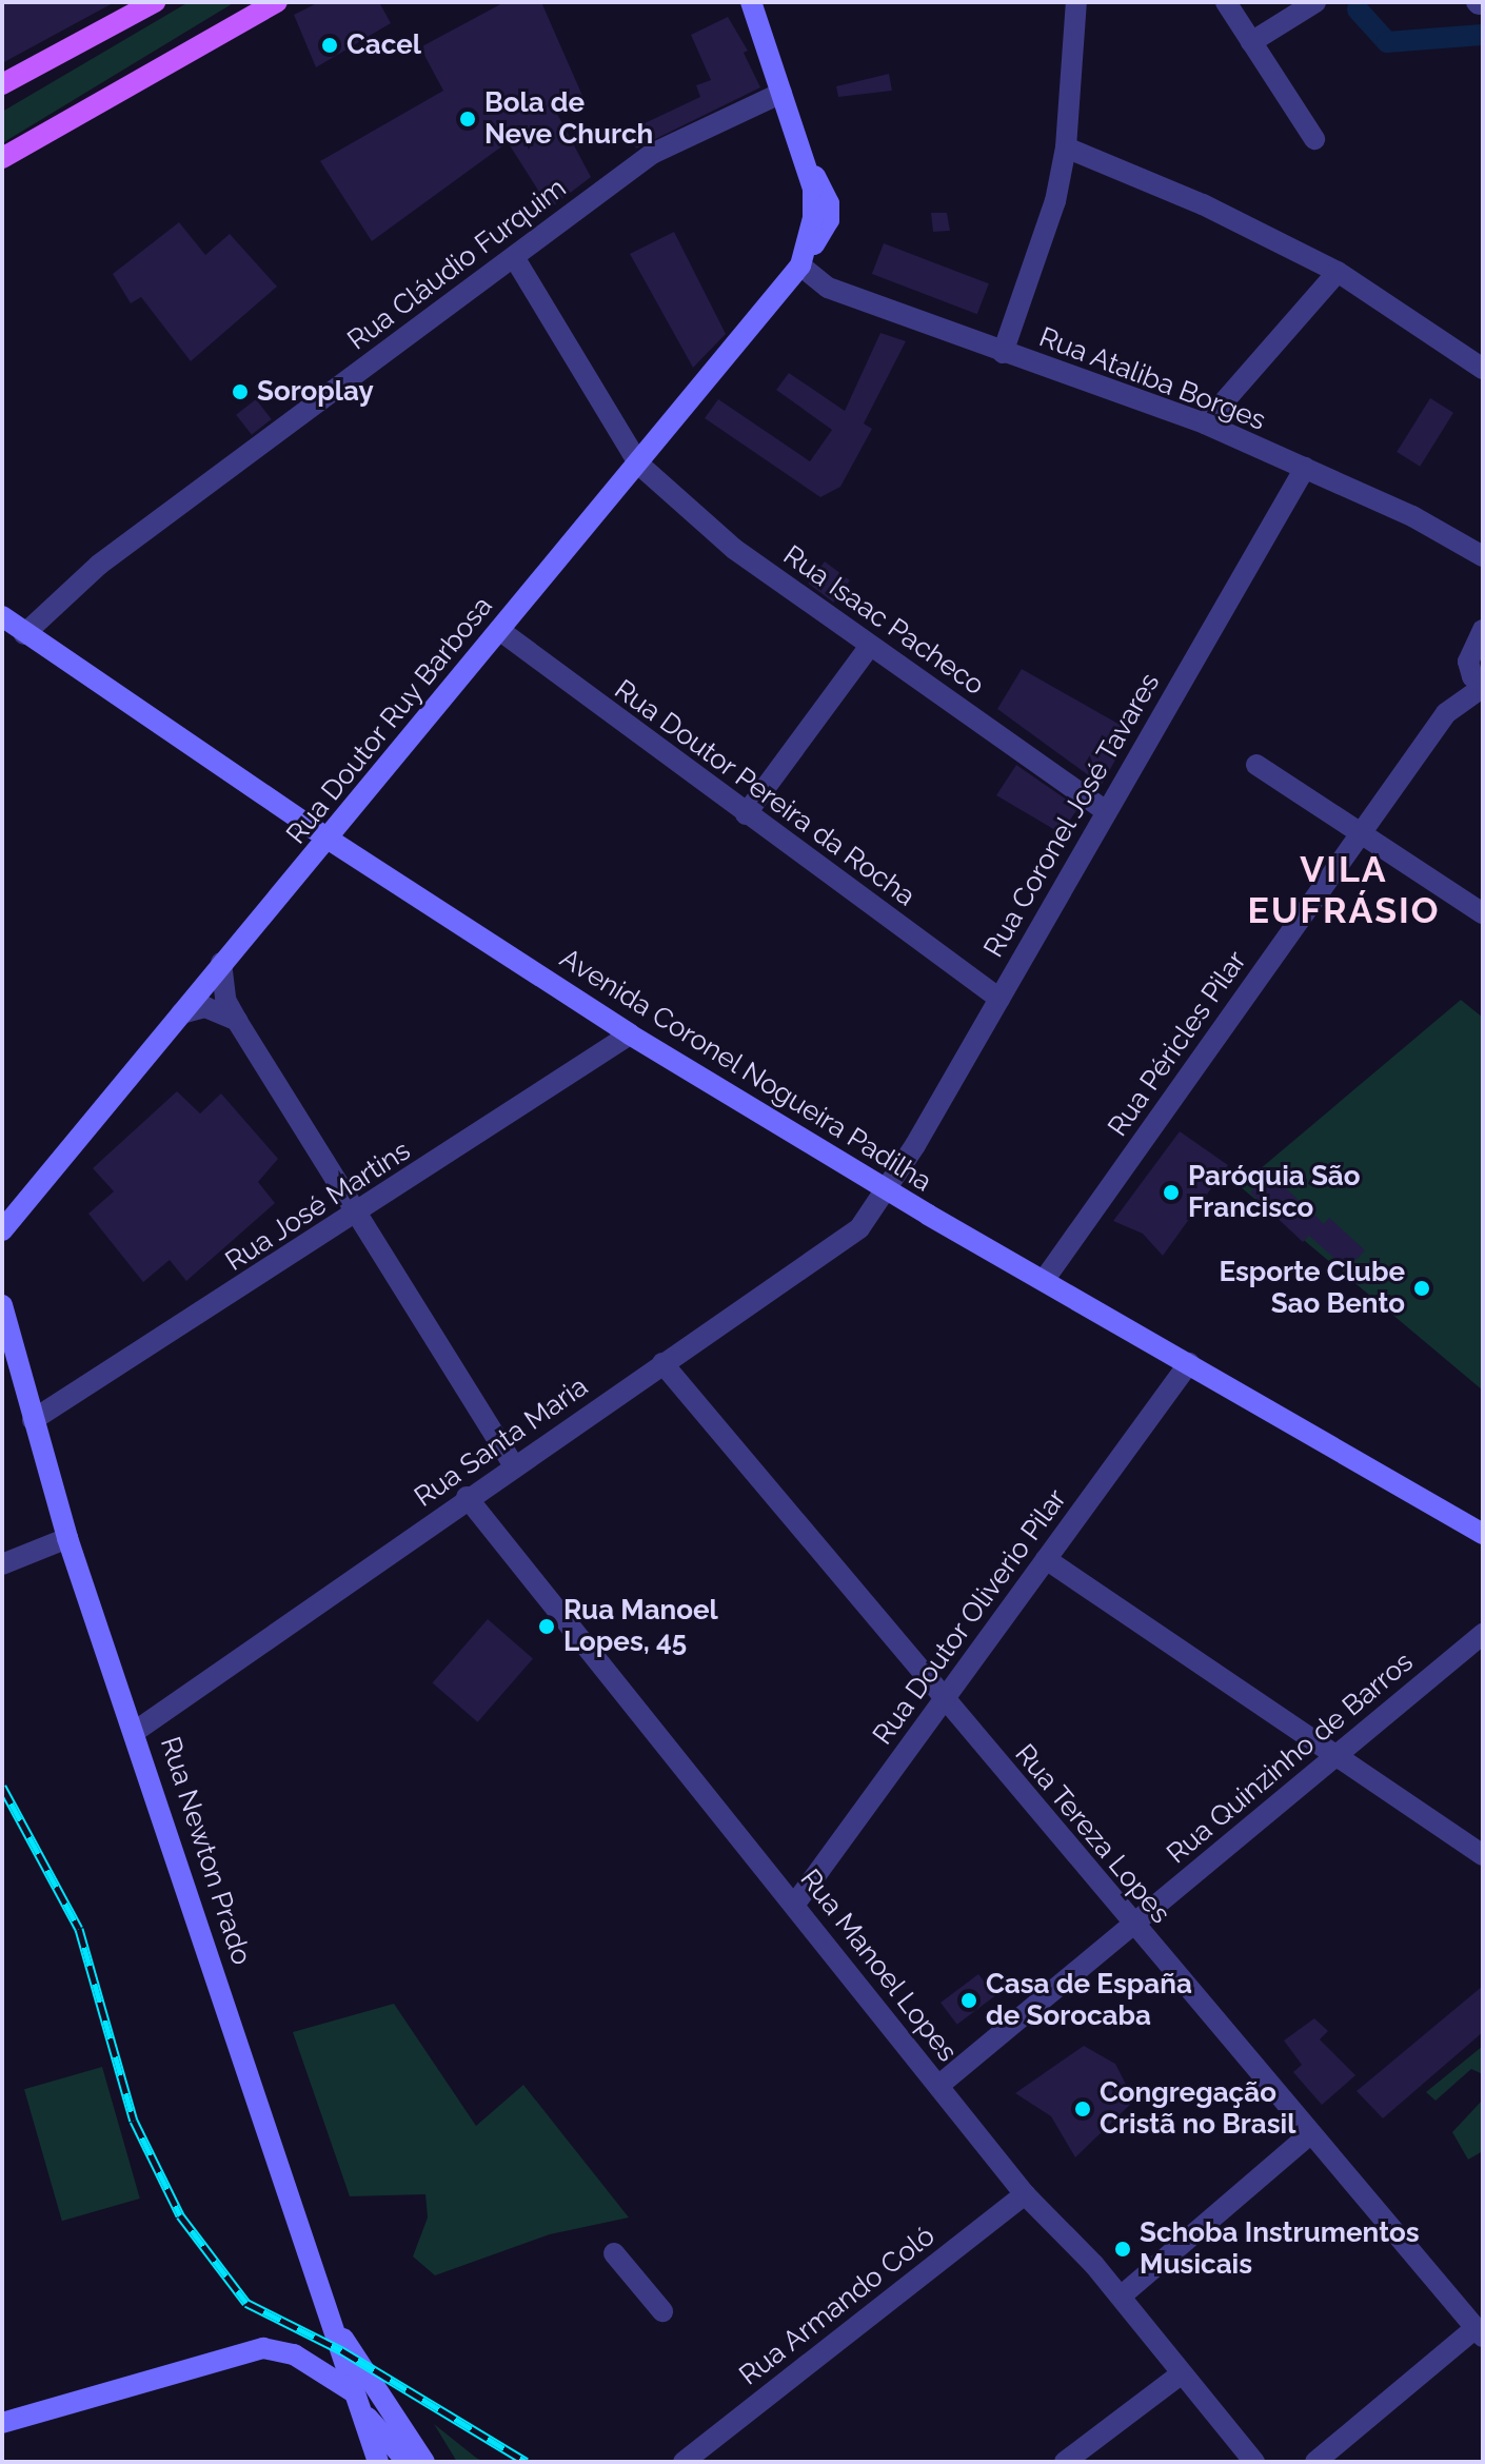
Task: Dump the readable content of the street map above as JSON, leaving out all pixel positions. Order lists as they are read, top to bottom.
{
  "streets": {
    "main road": ["Rua Doutor Ruy Barbosa", "Avenida Coronel Nogueira Padilha", "Rua Newton Prado"],
    "street": [
      "Rua Cláudio Furquim",
      "Rua Ataliba Borges",
      "Rua Isaac Pacheco",
      "Rua Doutor Pereira da Rocha",
      "Rua Coronel José Tavares",
      "Rua Péricles Pilar",
      "Rua José Martins",
      "Rua Santa Maria",
      "Rua Doutor Oliverio Pilar",
      "Rua Quinzinho de Barros",
      "Rua Tereza Lopes",
      "Rua Manoel Lopes",
      "Rua Armando Coló"
    ]
  },
  "crossings": [
    ["Rua Cláudio Furquim", "Rua Isaac Pacheco"],
    ["Rua Cláudio Furquim", "Avenida Coronel Nogueira Padilha"],
    ["Rua Ataliba Borges", "Rua Doutor Ruy Barbosa"],
    ["Rua Ataliba Borges", "Rua Coronel José Tavares"],
    ["Rua Isaac Pacheco", "Rua Doutor Ruy Barbosa"],
    ["Rua Isaac Pacheco", "Rua Coronel José Tavares"],
    ["Rua Doutor Ruy Barbosa", "Rua Doutor Pereira da Rocha"],
    ["Rua Doutor Ruy Barbosa", "Avenida Coronel Nogueira Padilha"],
    ["Rua Doutor Pereira da Rocha", "Rua Coronel José Tavares"],
    ["Rua Coronel José Tavares", "Avenida Coronel Nogueira Padilha"],
    ["Rua Coronel José Tavares", "Rua Santa Maria"],
    ["Rua Péricles Pilar", "Avenida Coronel Nogueira Padilha"],
    ["Avenida Coronel Nogueira Padilha", "Rua José Martins"],
    ["Avenida Coronel Nogueira Padilha", "Rua Santa Maria"],
    ["Avenida Coronel Nogueira Padilha", "Rua Doutor Oliverio Pilar"],
    ["Rua José Martins", "Rua Newton Prado"],
    ["Rua Santa Maria", "Rua Tereza Lopes"],
    ["Rua Santa Maria", "Rua Newton Prado"],
    ["Rua Santa Maria", "Rua Manoel Lopes"],
    ["Rua Doutor Oliverio Pilar", "Rua Tereza Lopes"],
    ["Rua Doutor Oliverio Pilar", "Rua Manoel Lopes"],
    ["Rua Quinzinho de Barros", "Rua Tereza Lopes"],
    ["Rua Quinzinho de Barros", "Rua Manoel Lopes"],
    ["Rua Manoel Lopes", "Rua Armando Coló"]
  ],
  "districts": ["VILA EUFRÁSIO"],
  "places": [
    "Cacel",
    "Bola de Neve Church",
    "Soroplay",
    "Paróquia São Francisco",
    "Esporte Clube Sao Bento",
    "Rua Manoel Lopes, 45",
    "Casa de España de Sorocaba",
    "Congregação Cristã no Brasil",
    "Schoba Instrumentos Musicais"
  ]
}
